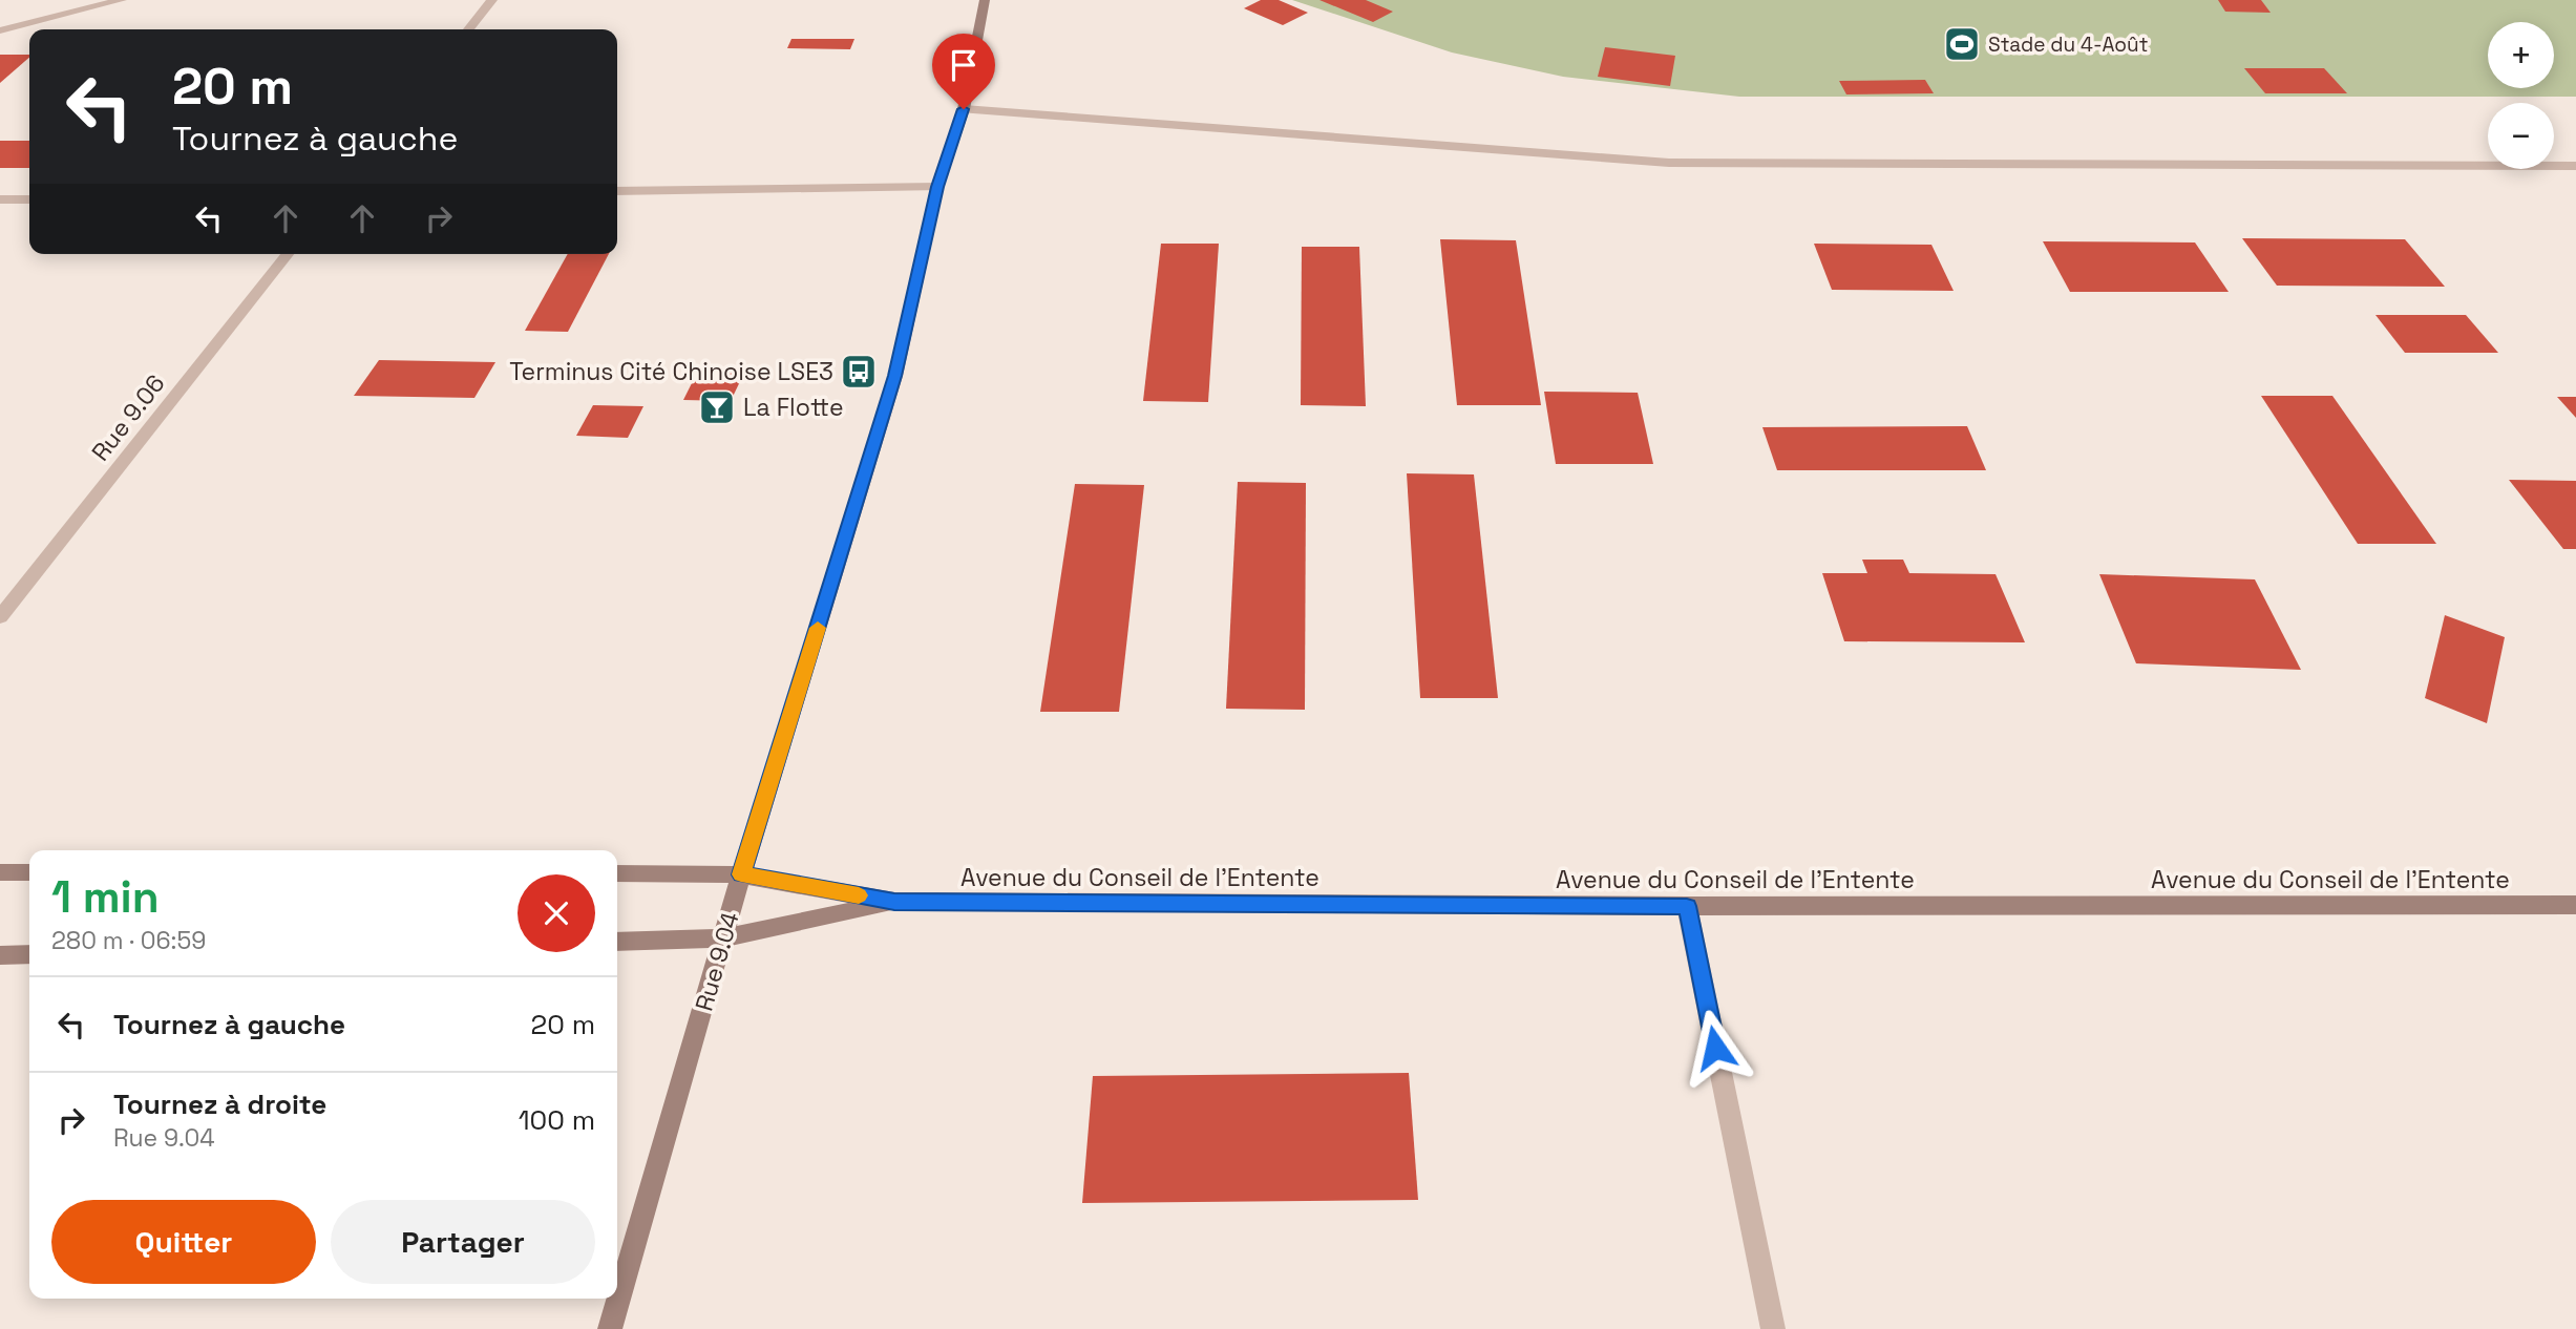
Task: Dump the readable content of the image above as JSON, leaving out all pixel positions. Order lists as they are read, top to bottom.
{
  "streets": {
    "main road": ["Avenue du Conseil de l'Entente", "Rue 9.04"],
    "street": ["Rue 9.06"]
  },
  "crossings": [
    ["Avenue du Conseil de l'Entente", "Rue 9.04"]
  ],
  "places": {
    "sports": ["Stade du 4-Août"],
    "bus stop": ["Terminus Cité Chinoise LSE3"],
    "bar": ["La Flotte"]
  },
  "page": {
    "map_buttons": ["+", "−"],
    "turn": ["20 m", "Tournez à gauche"],
    "heading": ["1 min", "280 m · 06:59"],
    "list": [
      {
        "name": "Tournez à gauche",
        "value": "20 m"
      },
      {
        "name": "Tournez à droite",
        "note": "Rue 9.04",
        "value": "100 m"
      }
    ],
    "buttons": ["Quitter", "Partager"]
  }
}
